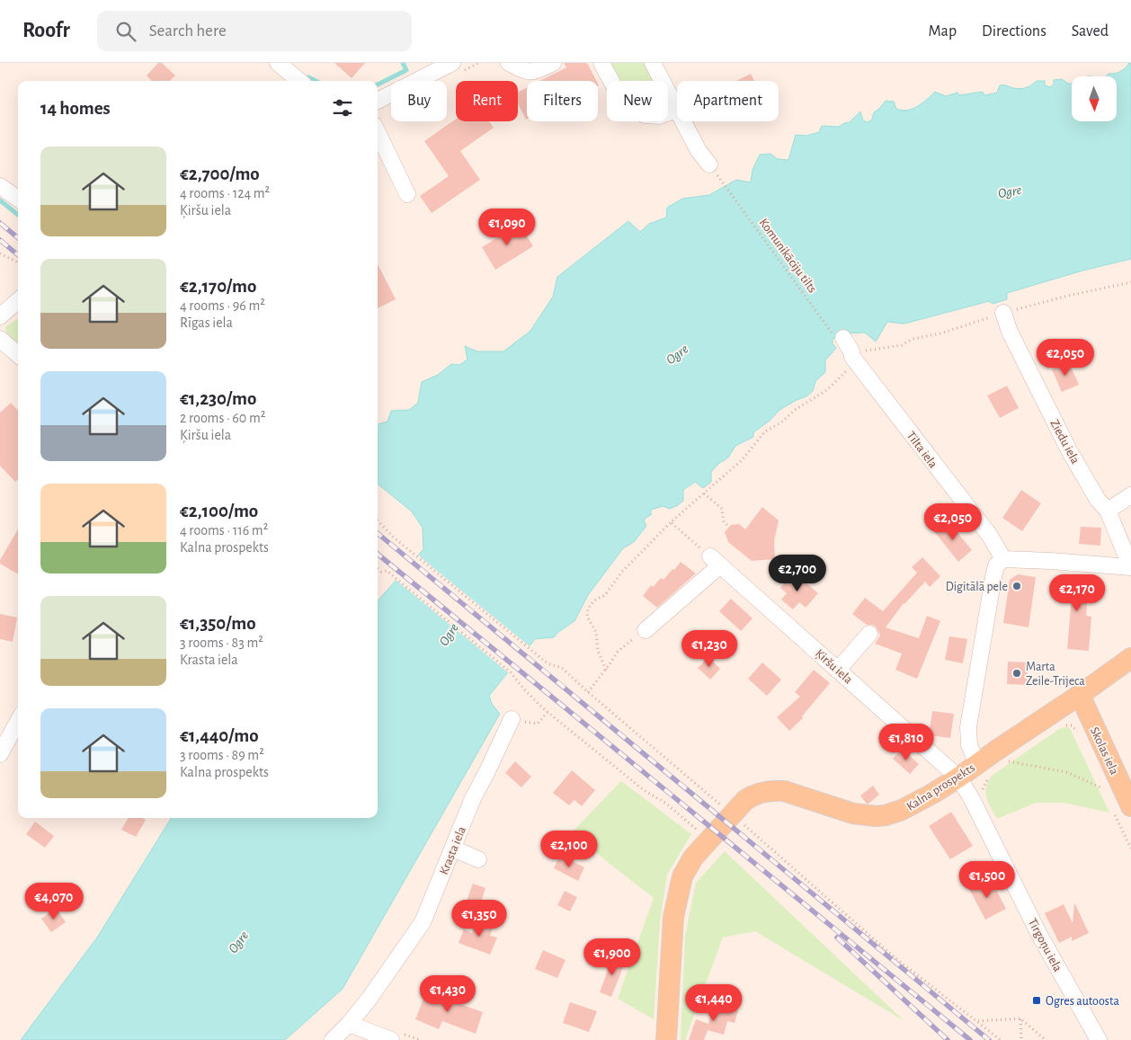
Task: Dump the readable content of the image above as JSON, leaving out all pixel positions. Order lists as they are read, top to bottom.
{
  "streets": {
    "main road": ["Skolas iela", "Kalna prospekts"],
    "street": [
      "Ziedu iela",
      "Tilta iela",
      "Ķiršu iela",
      "Krasta iela",
      "Tirgoņu iela"
    ],
    "path": ["Komunikāciju tilts"]
  },
  "crossings": [
    ["Komunikāciju tilts", "Tilta iela"],
    ["Ķiršu iela", "Kalna prospekts"],
    ["Ķiršu iela", "Tirgoņu iela"],
    ["Skolas iela", "Kalna prospekts"],
    ["Kalna prospekts", "Tirgoņu iela"]
  ],
  "water": ["Ogre"],
  "places": {
    "other": ["Digitālā pele", "Marta Zeile-Trijeca"],
    "transit": ["Ogres autoosta"]
  },
  "north": "bottom",
  "page": {
    "header": "Roofr",
    "search": "Search here",
    "nav": ["Map", "Directions", "Saved"],
    "chip": [
      "Buy",
      "Rent",
      "Filters",
      "New",
      "Apartment"
    ],
    "heading": "14 homes",
    "list": [
      {
        "name": "€2,700/mo",
        "note": "4 rooms · 124 m² · Ķiršu iela"
      },
      {
        "name": "€2,170/mo",
        "note": "4 rooms · 96 m² · Rīgas iela"
      },
      {
        "name": "€1,230/mo",
        "note": "2 rooms · 60 m² · Ķiršu iela"
      },
      {
        "name": "€2,100/mo",
        "note": "4 rooms · 116 m² · Kalna prospekts"
      },
      {
        "name": "€1,350/mo",
        "note": "3 rooms · 83 m² · Krasta iela"
      },
      {
        "name": "€1,440/mo",
        "note": "3 rooms · 89 m² · Kalna prospekts"
      }
    ],
    "price": [
      "€1,090",
      "€2,050",
      "€2,050",
      "€2,700",
      "€2,170",
      "€1,230",
      "€1,810",
      "€2,100",
      "€1,500",
      "€4,070",
      "€1,350",
      "€1,900",
      "€1,430",
      "€1,440"
    ]
  }
}
